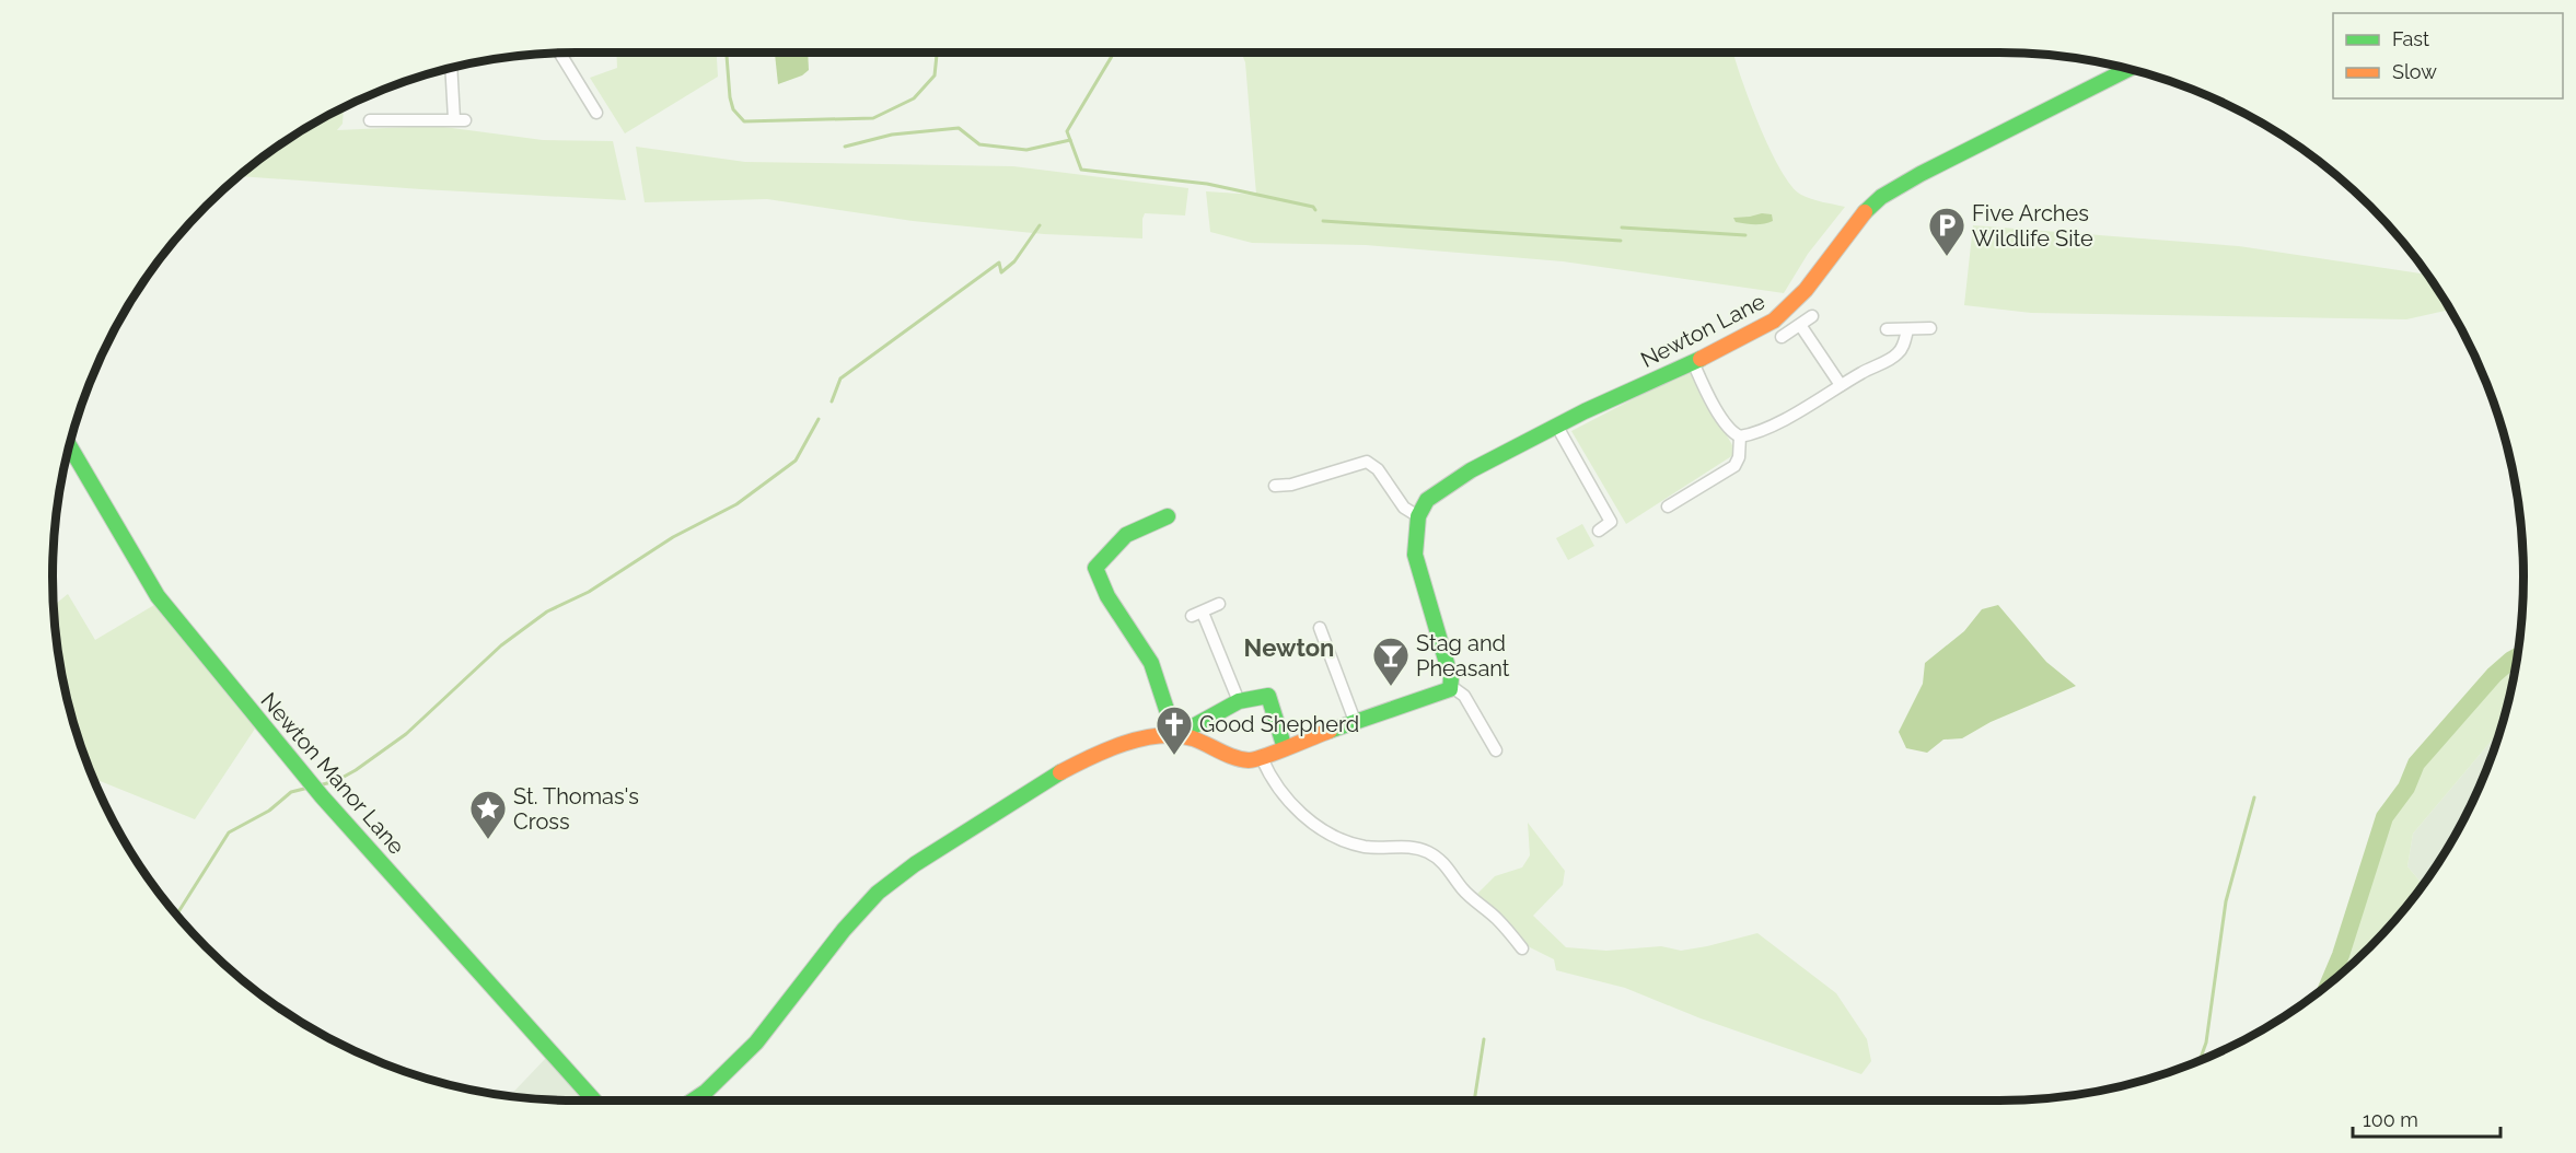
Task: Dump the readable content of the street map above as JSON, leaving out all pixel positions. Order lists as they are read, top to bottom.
{
  "streets": {
    "street": ["Newton Lane", "Newton Manor Lane"]
  },
  "districts": ["Newton"],
  "places": {
    "parking": ["Five Arches Wildlife Site"],
    "bar": ["Stag and Pheasant"],
    "church": ["Good Shepherd"],
    "place": ["St. Thomas's Cross"]
  },
  "legend": ["Fast", "Slow"],
  "scale_bar": "100 m"
}
